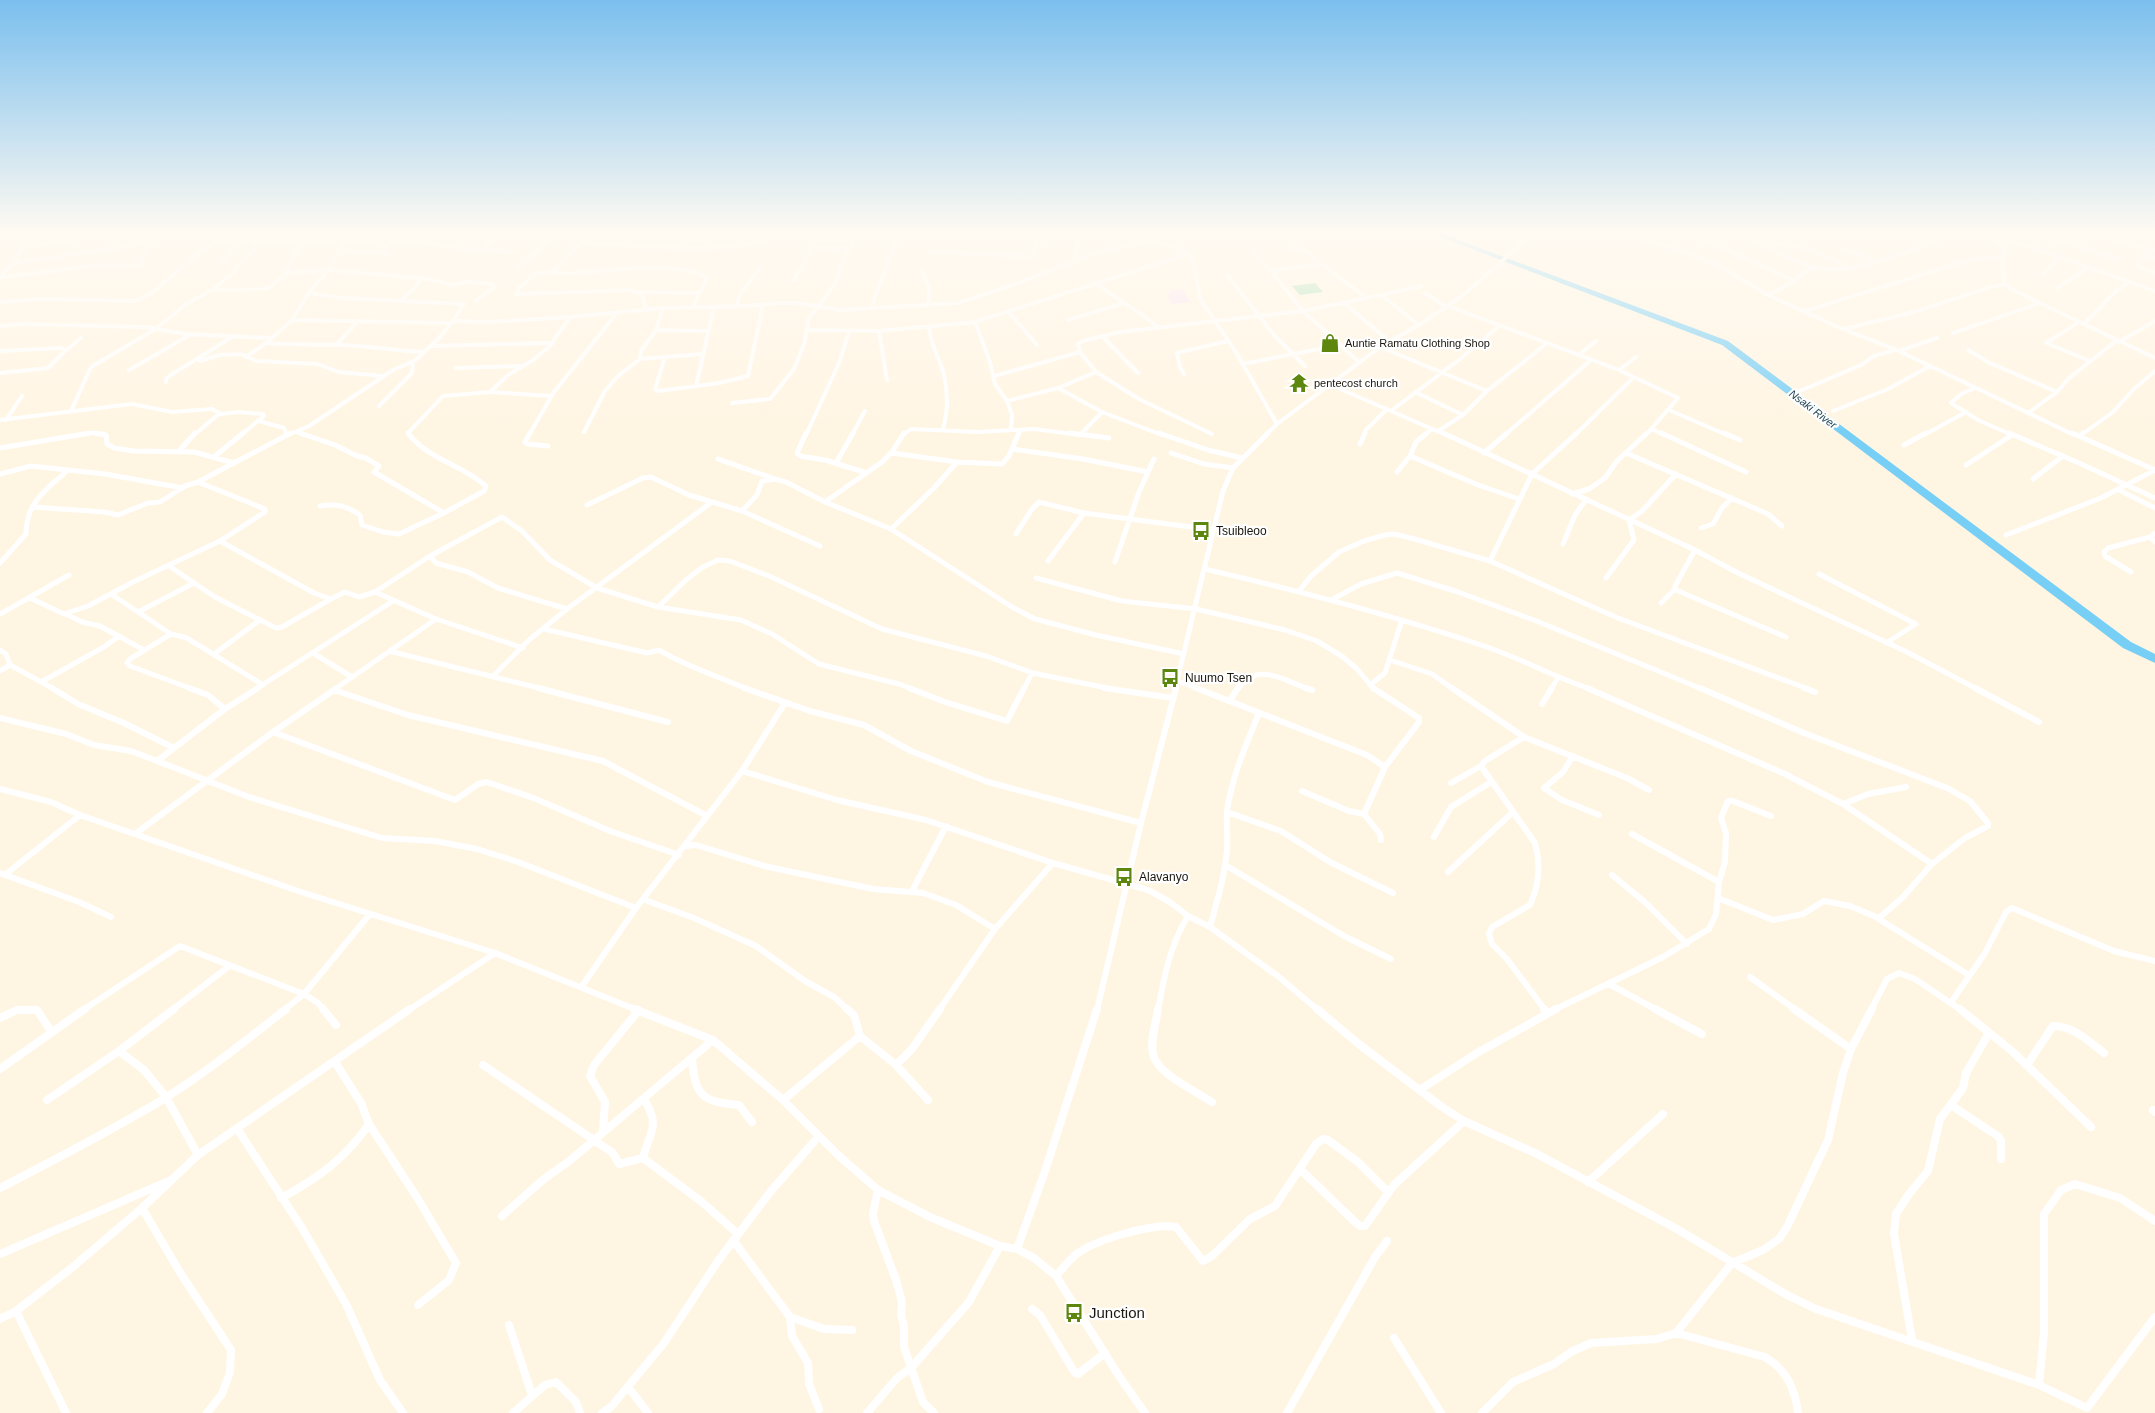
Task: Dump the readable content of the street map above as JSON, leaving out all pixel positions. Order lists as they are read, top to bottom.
{
  "water": ["Nsaki River"],
  "places": {
    "shop": ["Auntie Ramatu Clothing Shop"],
    "temple": ["pentecost church"],
    "bus stop": [
      "Tsuibleoo",
      "Nuumo Tsen",
      "Alavanyo",
      "Junction"
    ]
  }
}
